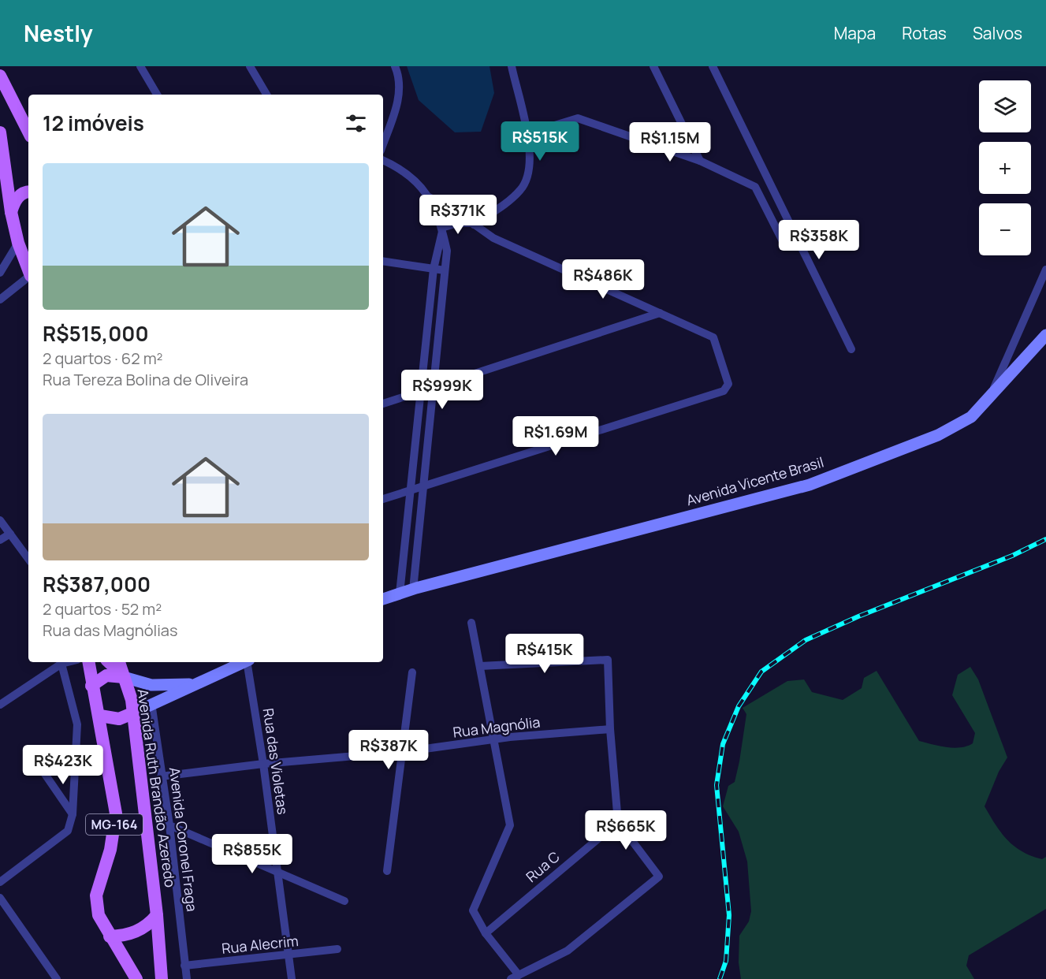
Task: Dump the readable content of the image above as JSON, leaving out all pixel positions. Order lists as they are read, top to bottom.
{
  "streets": {
    "main road": ["Avenida Ruth Brandão Azeredo", "MG-164"],
    "street": [
      "Avenida Vicente Brasil",
      "Rua Magnólia",
      "Rua das Violetas",
      "Avenida Coronel Fraga",
      "Rua C",
      "Rua Alecrim"
    ]
  },
  "crossings": [
    ["Rua Magnólia", "Rua das Violetas"],
    ["Rua Magnólia", "Avenida Coronel Fraga"],
    ["Rua das Violetas", "Rua Alecrim"],
    ["Avenida Ruth Brandão Azeredo", "MG-164"],
    ["Avenida Coronel Fraga", "Rua Alecrim"]
  ],
  "page": {
    "header": "Nestly",
    "nav": ["Mapa", "Rotas", "Salvos"],
    "map_buttons": ["+", "−"],
    "heading": "12 imóveis",
    "price": [
      "R$515K",
      "R$1.15M",
      "R$371K",
      "R$358K",
      "R$486K",
      "R$999K",
      "R$1.69M",
      "R$415K",
      "R$387K",
      "R$423K",
      "R$665K",
      "R$855K"
    ],
    "list": [
      {
        "name": "R$515,000",
        "note": "2 quartos · 62 m² · Rua Tereza Bolina de Oliveira"
      },
      {
        "name": "R$387,000",
        "note": "2 quartos · 52 m² · Rua das Magnólias"
      }
    ]
  }
}
